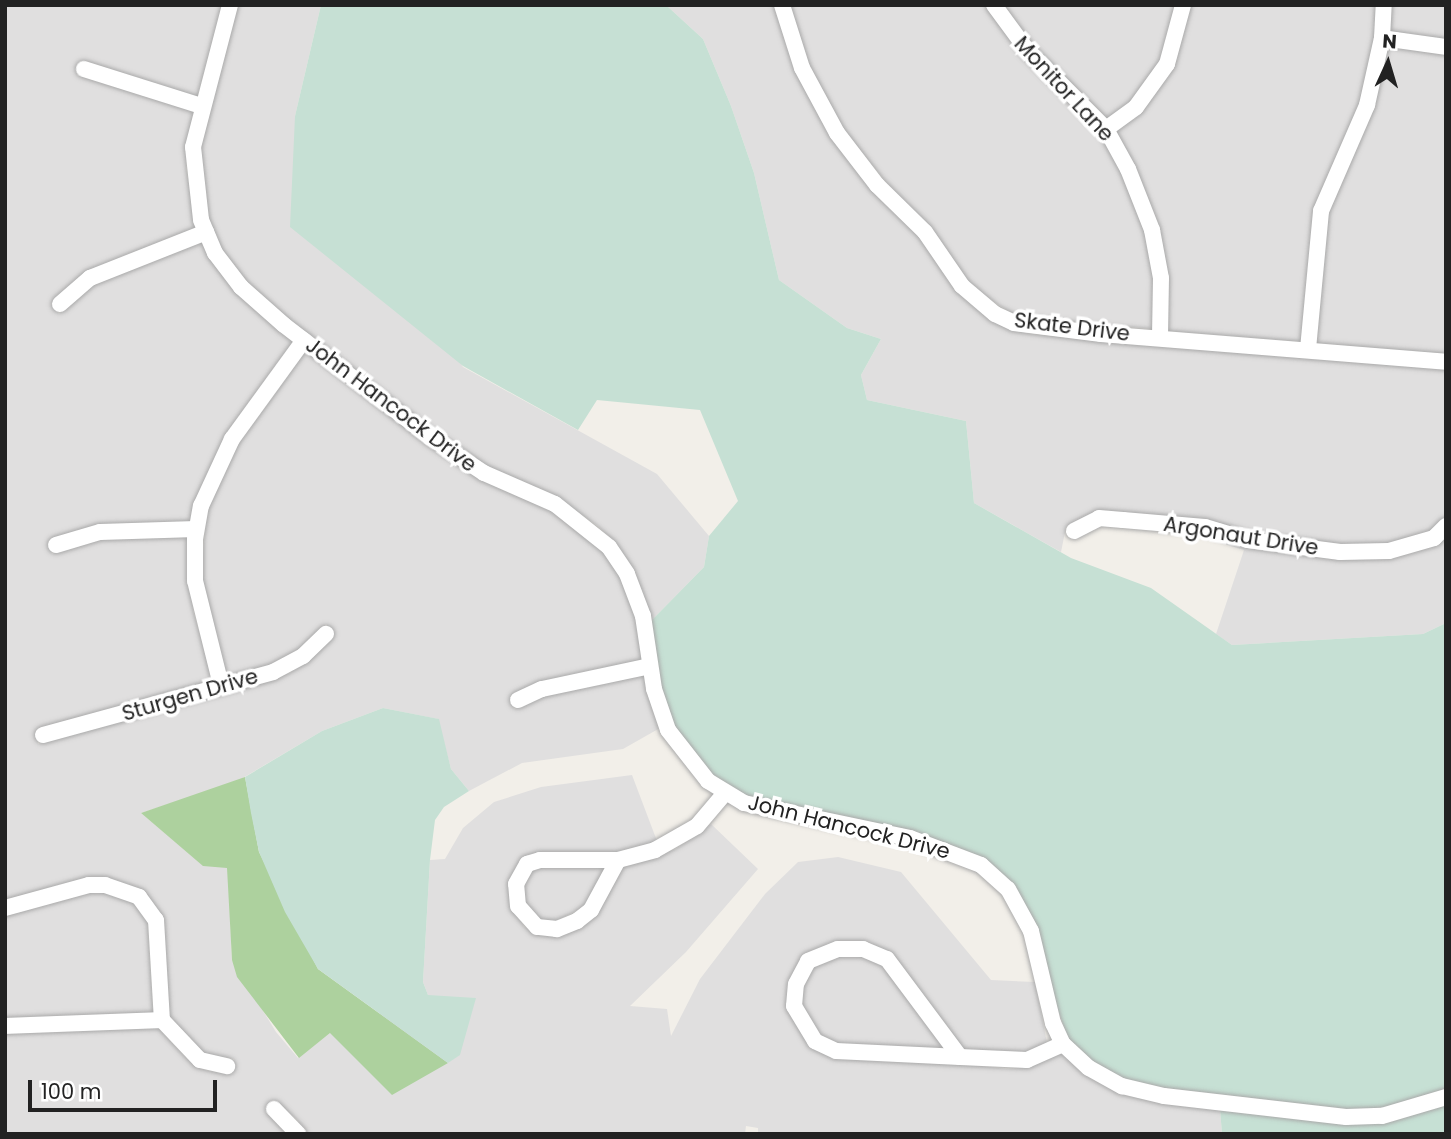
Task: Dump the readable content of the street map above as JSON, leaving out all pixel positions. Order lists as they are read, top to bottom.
{
  "streets": {
    "street": [
      "Monitor Lane",
      "Skate Drive",
      "John Hancock Drive",
      "Argonaut Drive",
      "Sturgen Drive"
    ]
  },
  "crossings": [
    ["Monitor Lane", "Skate Drive"]
  ],
  "scale_bar": "100 m",
  "north": "top"
}
